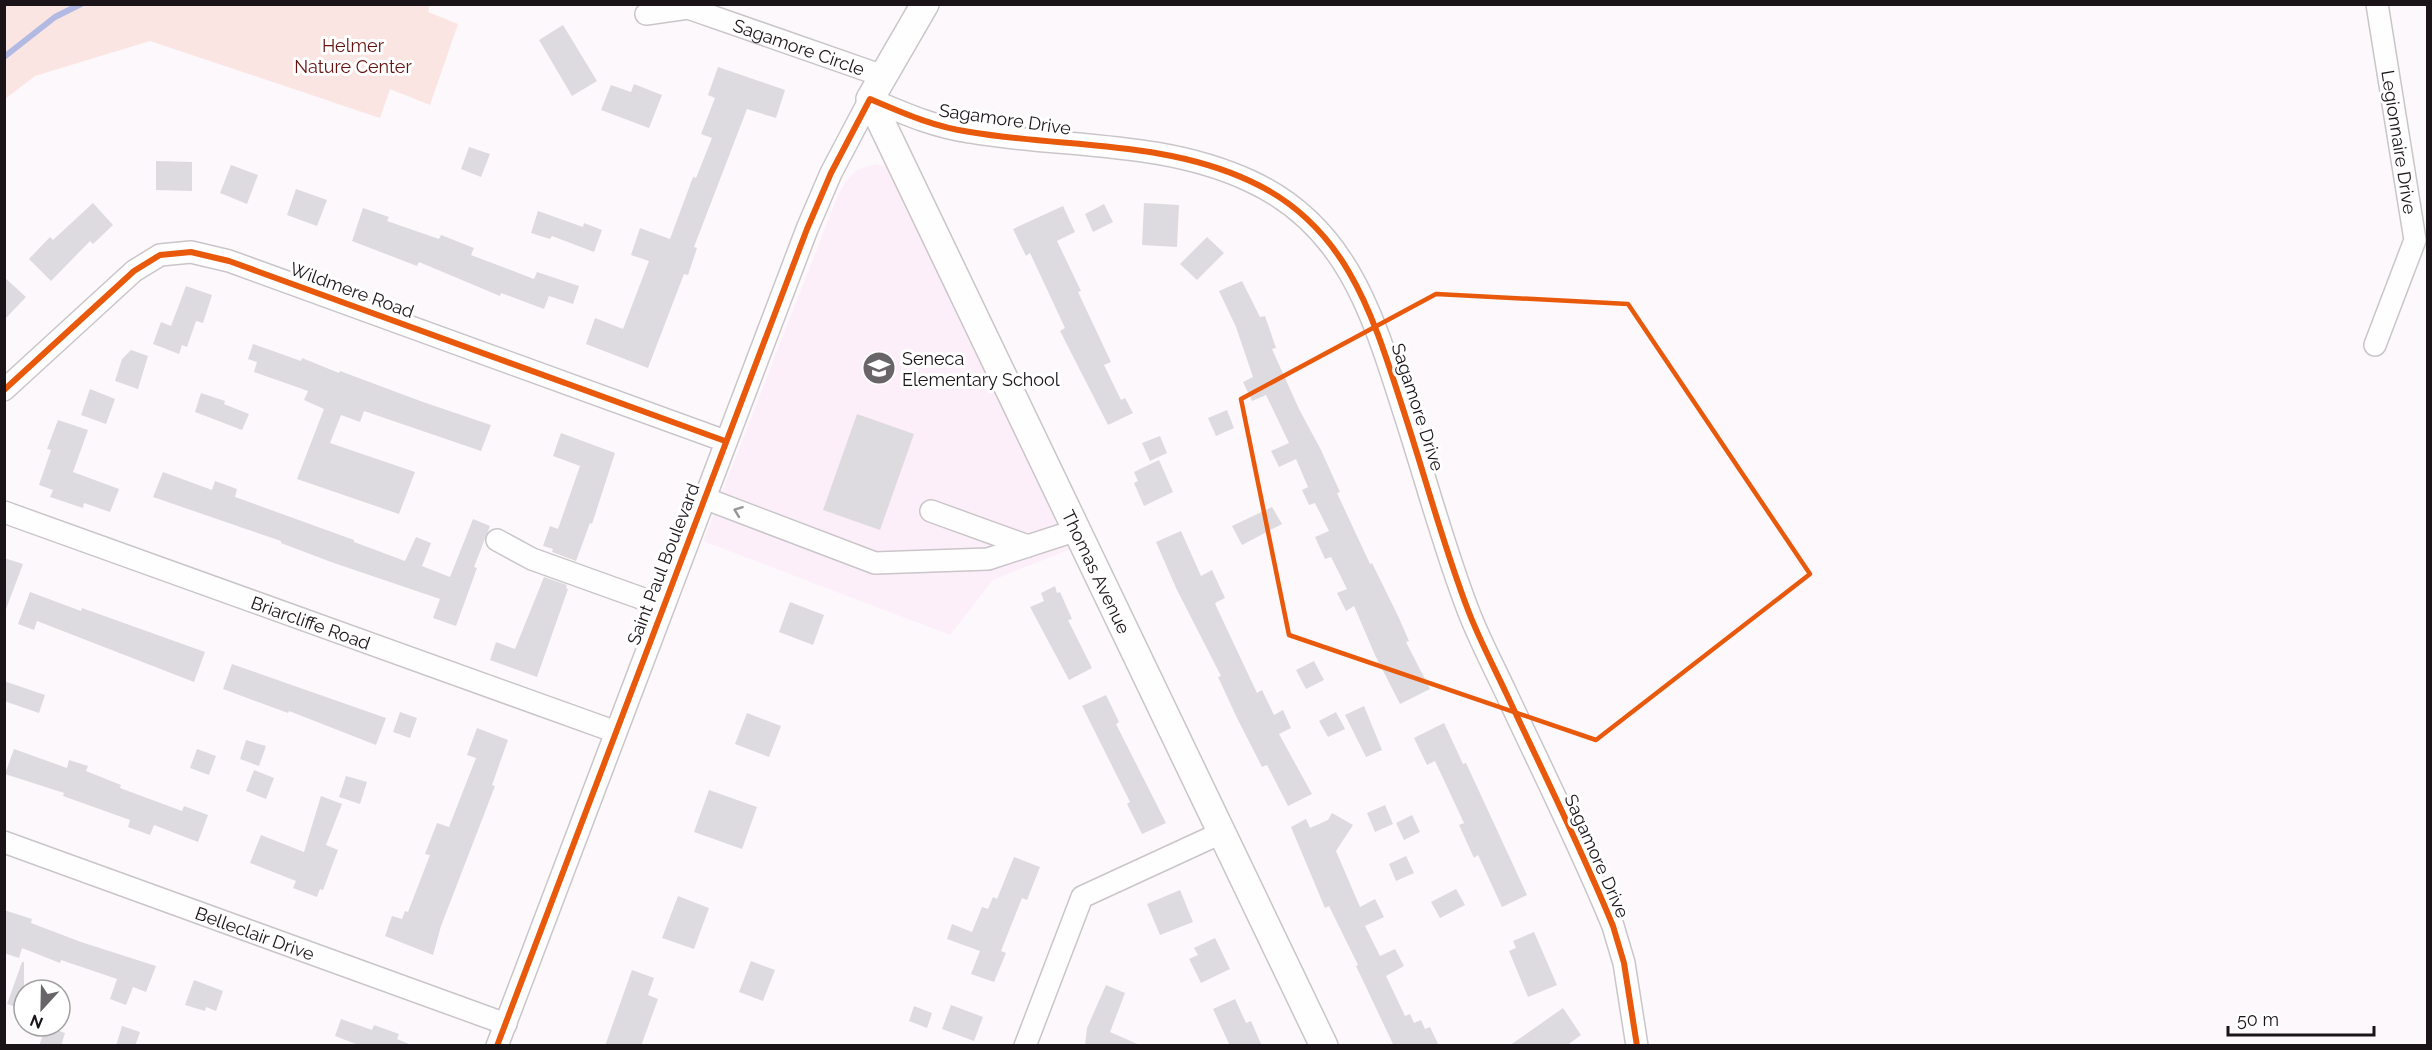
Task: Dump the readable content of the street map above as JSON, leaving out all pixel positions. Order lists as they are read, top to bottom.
{
  "streets": {
    "main road": ["Saint Paul Boulevard", "Thomas Avenue"],
    "street": [
      "Sagamore Circle",
      "Sagamore Drive",
      "Legionnaire Drive",
      "Wildmere Road",
      "Briarcliffe Road",
      "Belleclair Drive"
    ]
  },
  "crossings": [
    ["Sagamore Circle", "Saint Paul Boulevard"],
    ["Sagamore Drive", "Saint Paul Boulevard"],
    ["Sagamore Drive", "Thomas Avenue"],
    ["Wildmere Road", "Saint Paul Boulevard"],
    ["Saint Paul Boulevard", "Thomas Avenue"],
    ["Saint Paul Boulevard", "Briarcliffe Road"],
    ["Saint Paul Boulevard", "Belleclair Drive"]
  ],
  "parks": ["Helmer Nature Center"],
  "places": {
    "school or university": ["Seneca Elementary School"]
  },
  "scale_bar": "50 m",
  "north": "bottom"
}
